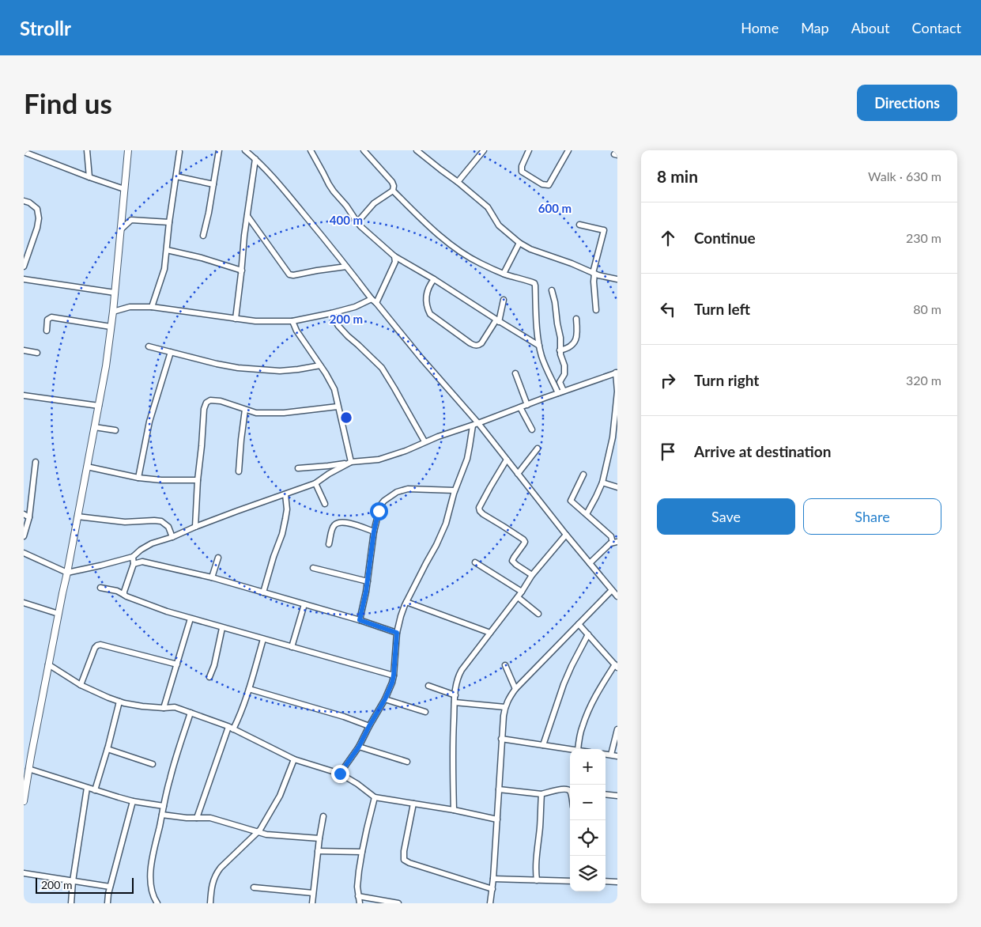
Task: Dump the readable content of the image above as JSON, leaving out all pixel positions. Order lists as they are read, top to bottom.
{
  "scale_bar": "200 m",
  "page": {
    "header": "Strollr",
    "nav": [
      "Home",
      "Map",
      "About",
      "Contact"
    ],
    "buttons": [
      "Directions",
      ["Save", "Share"]
    ],
    "title": "Find us",
    "heading": ["8 min", "Walk · 630 m"],
    "list": [
      ["Continue", "230 m"],
      ["Turn left", "80 m"],
      ["Turn right", "320 m"],
      "Arrive at destination"
    ],
    "map_buttons": ["+", "−"],
    "scale": "200 m"
  },
  "rings": ["600 m", "400 m", "200 m"]
}
